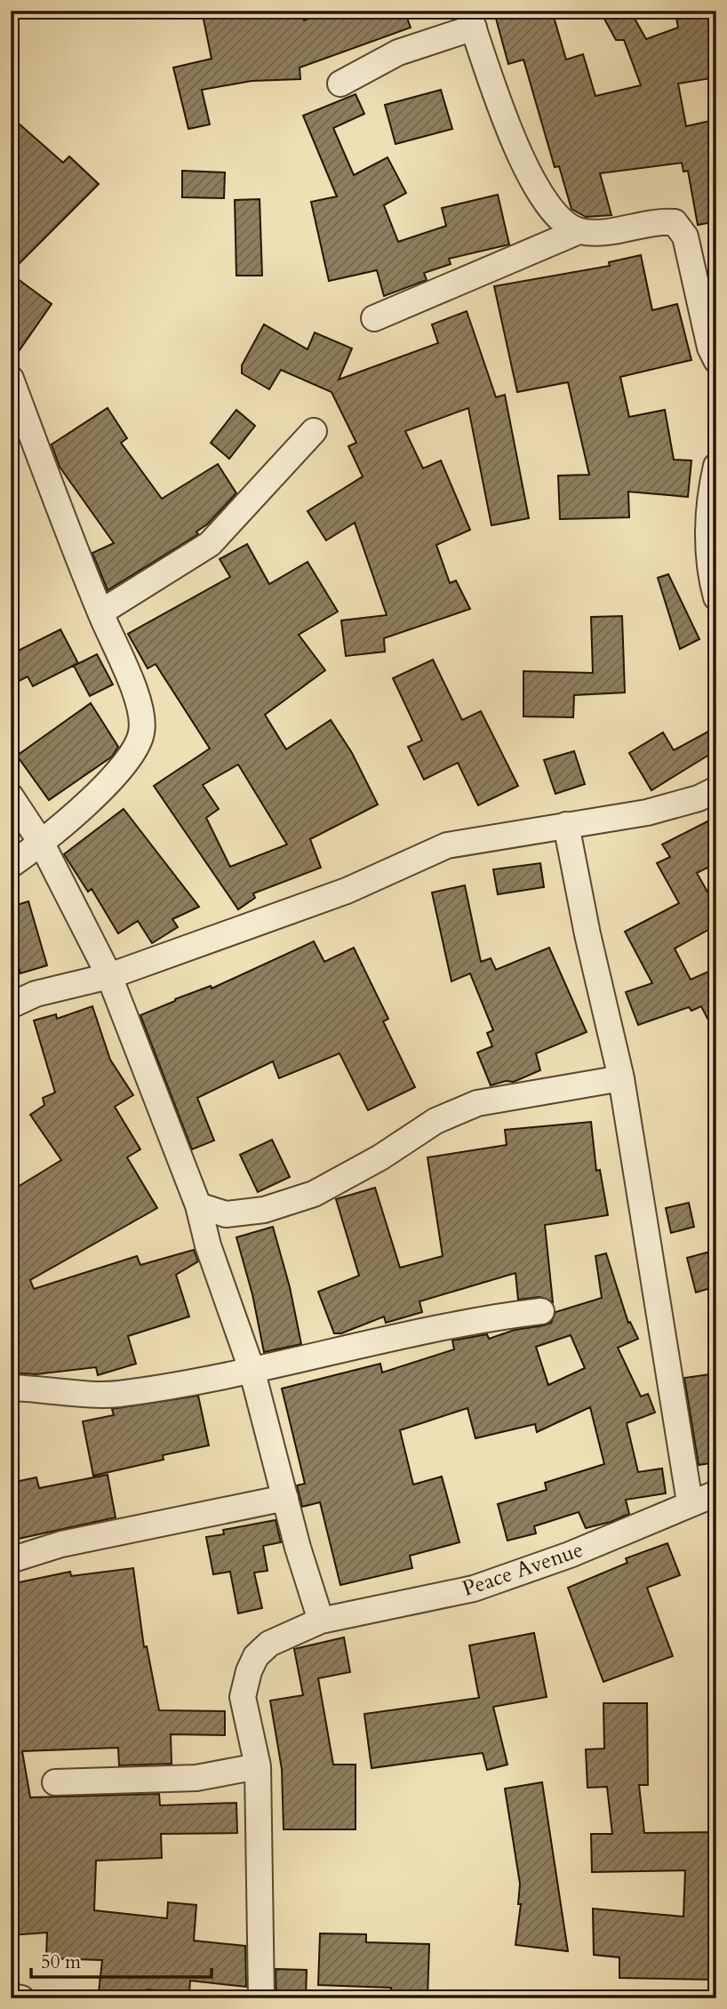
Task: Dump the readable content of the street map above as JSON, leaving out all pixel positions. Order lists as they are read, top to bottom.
{
  "streets": {
    "street": ["Peace Avenue"]
  },
  "scale_bar": "50 m"
}
